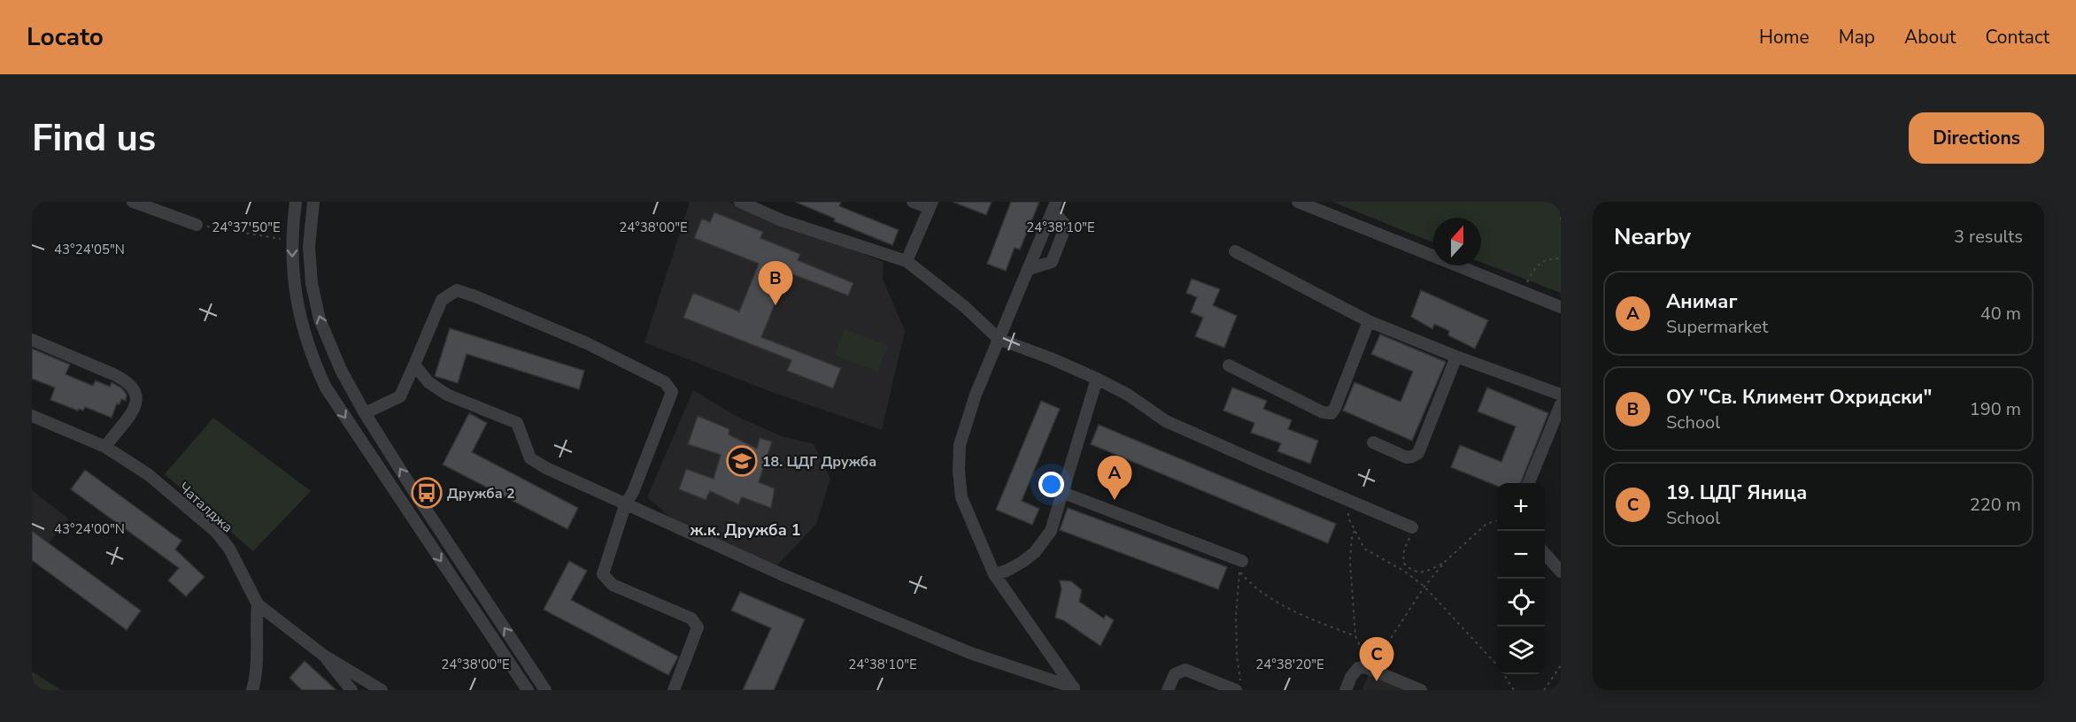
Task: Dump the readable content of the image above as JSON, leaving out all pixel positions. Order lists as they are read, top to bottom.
{
  "streets": {
    "street": ["Чаталджа"]
  },
  "districts": ["ж.к. Дружба 1"],
  "places": {
    "school or university": ["18. ЦДГ Дружба"],
    "bus stop": ["Дружба 2"]
  },
  "north": "top",
  "page": {
    "header": "Locato",
    "nav": [
      "Home",
      "Map",
      "About",
      "Contact"
    ],
    "buttons": "Directions",
    "title": "Find us",
    "heading": ["Nearby", "3 results"],
    "pins": ["B", "A", "C"],
    "list": [
      {
        "mark": "A",
        "name": "Анимаг",
        "note": "Supermarket",
        "value": "40 m"
      },
      {
        "mark": "B",
        "name": "ОУ \"Св. Климент Охридски\"",
        "note": "School",
        "value": "190 m"
      },
      {
        "mark": "C",
        "name": "19. ЦДГ Яница",
        "note": "School",
        "value": "220 m"
      }
    ],
    "map_buttons": ["+", "−"]
  },
  "coordinates": [
    "24°37'50\"E",
    "24°38'00\"E",
    "24°38'10\"E",
    "43°24'05\"N",
    "43°24'00\"N",
    "24°38'20\"E"
  ]
}
